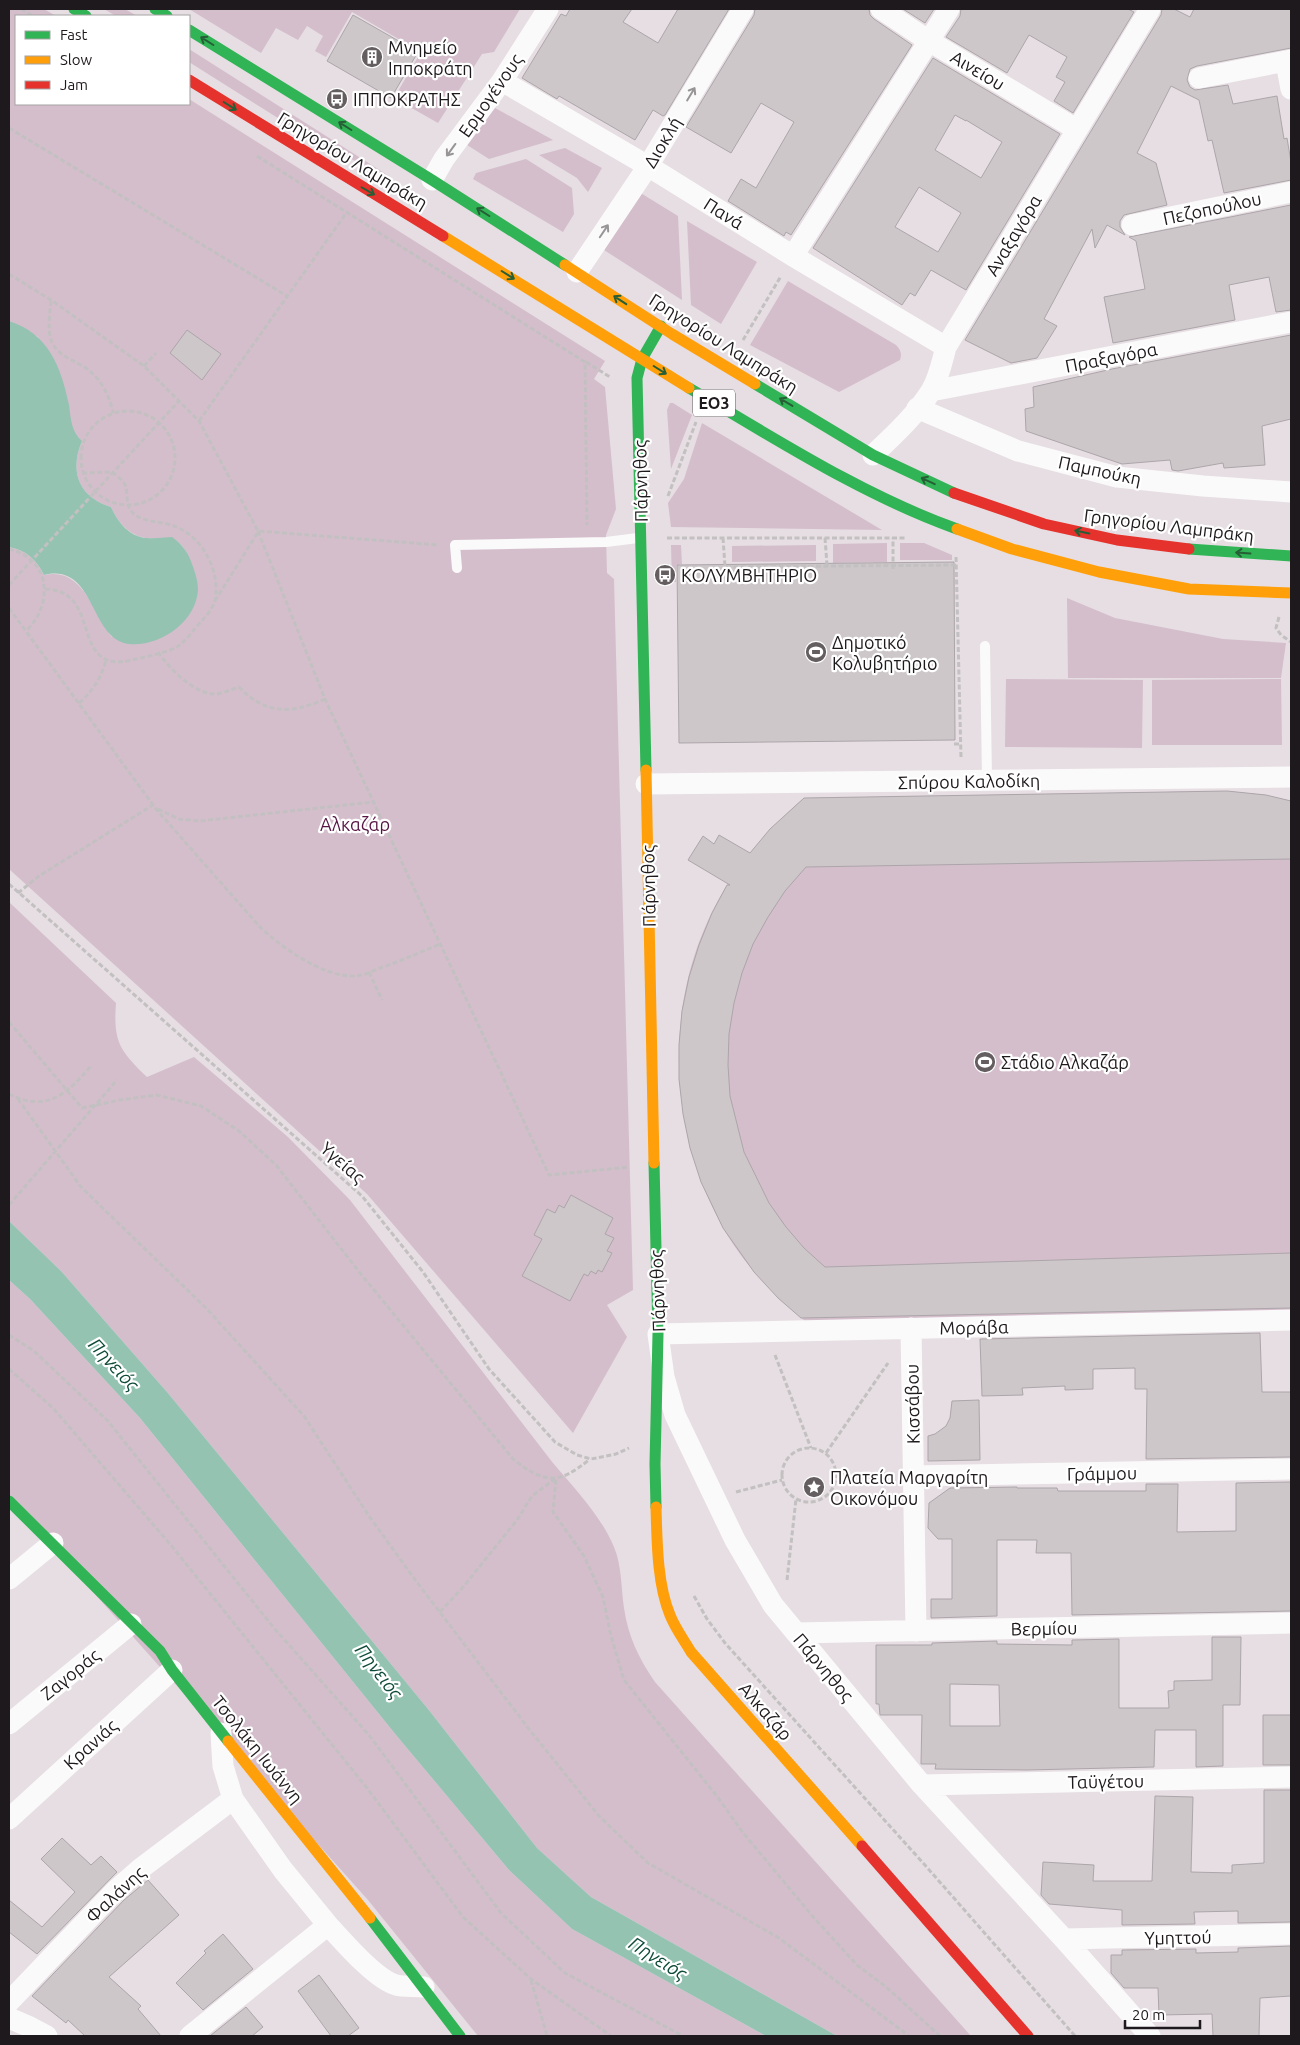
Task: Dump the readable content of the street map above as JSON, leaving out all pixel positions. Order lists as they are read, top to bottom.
{
  "streets": {
    "street": [
      "Αινείου",
      "Ερμογένους",
      "Διοκλή",
      "Γρηγορίου Λαμπράκη",
      "Πεζοπούλου",
      "Πανά",
      "Αναξαγόρα",
      "Πραξαγόρα",
      "ΕΟ3",
      "Παμπούκη",
      "Πάρνηθος",
      "Σπύρου Καλοδίκη",
      "Μοράβα",
      "Κισσάβου",
      "Γράμμου",
      "Βερμίου",
      "Ζαγοράς",
      "Αλκαζάρ",
      "Κρανιάς",
      "Τσολάκη Ιωάννη",
      "Ταϋγέτου",
      "Φαλάνης",
      "Υμηττού"
    ],
    "path": ["Υγείας"]
  },
  "crossings": [
    ["Αινείου", "Αναξαγόρα"],
    ["Ερμογένους", "Γρηγορίου Λαμπράκη"],
    ["Ερμογένους", "Πανά"],
    ["Διοκλή", "Γρηγορίου Λαμπράκη"],
    ["Διοκλή", "Πανά"],
    ["Γρηγορίου Λαμπράκη", "Αναξαγόρα"],
    ["Γρηγορίου Λαμπράκη", "Πάρνηθος"],
    ["Πανά", "Αναξαγόρα"],
    ["Αναξαγόρα", "Πραξαγόρα"],
    ["Αναξαγόρα", "Παμπούκη"],
    ["Πάρνηθος", "Σπύρου Καλοδίκη"],
    ["Πάρνηθος", "Μοράβα"],
    ["Πάρνηθος", "Βερμίου"],
    ["Πάρνηθος", "Αλκαζάρ"],
    ["Πάρνηθος", "Ταϋγέτου"],
    ["Πάρνηθος", "Υμηττού"],
    ["Μοράβα", "Κισσάβου"],
    ["Μοράβα", "Αλκαζάρ"],
    ["Κισσάβου", "Γράμμου"],
    ["Κισσάβου", "Βερμίου"],
    ["Ζαγοράς", "Τσολάκη Ιωάννη"],
    ["Κρανιάς", "Τσολάκη Ιωάννη"]
  ],
  "one_way": ["Ερμογένους"],
  "water": ["Πηνειός"],
  "parks": ["Αλκαζάρ"],
  "places": {
    "building": ["Μνημείο Ιπποκράτη"],
    "bus stop": ["ΙΠΠΟΚΡΑΤΗΣ", "ΚΟΛΥΜΒΗΤΗΡΙΟ"],
    "sports": ["Δημοτικό Κολυβητήριο", "Στάδιο Αλκαζάρ"],
    "place": ["Πλατεία Μαργαρίτη Οικονόμου"]
  },
  "legend": ["Fast", "Slow", "Jam"],
  "scale_bar": "20 m"
}
